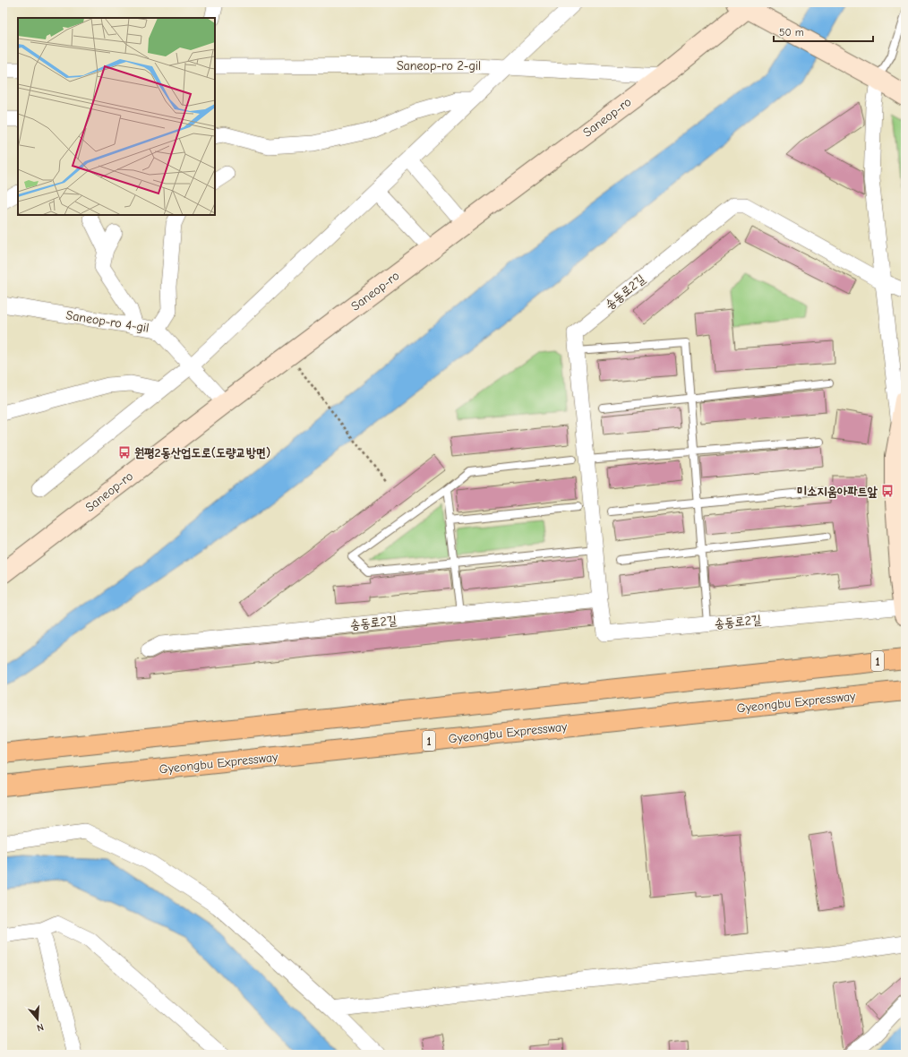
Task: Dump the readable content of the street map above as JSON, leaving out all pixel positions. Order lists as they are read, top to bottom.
{
  "streets": {
    "highway": ["1", "Gyeongbu Expressway"],
    "street": [
      "Saneop-ro 2-gil",
      "Saneop-ro",
      "송동로2길",
      "Saneop-ro 4-gil"
    ]
  },
  "crossings": [
    ["Saneop-ro 2-gil", "Saneop-ro"],
    ["Saneop-ro", "Saneop-ro 4-gil"]
  ],
  "places": {
    "bus stop": ["원평2동산업도로(도량교방면)", "미소지움아파트앞"]
  },
  "scale_bar": "50 m",
  "north": "bottom"
}
